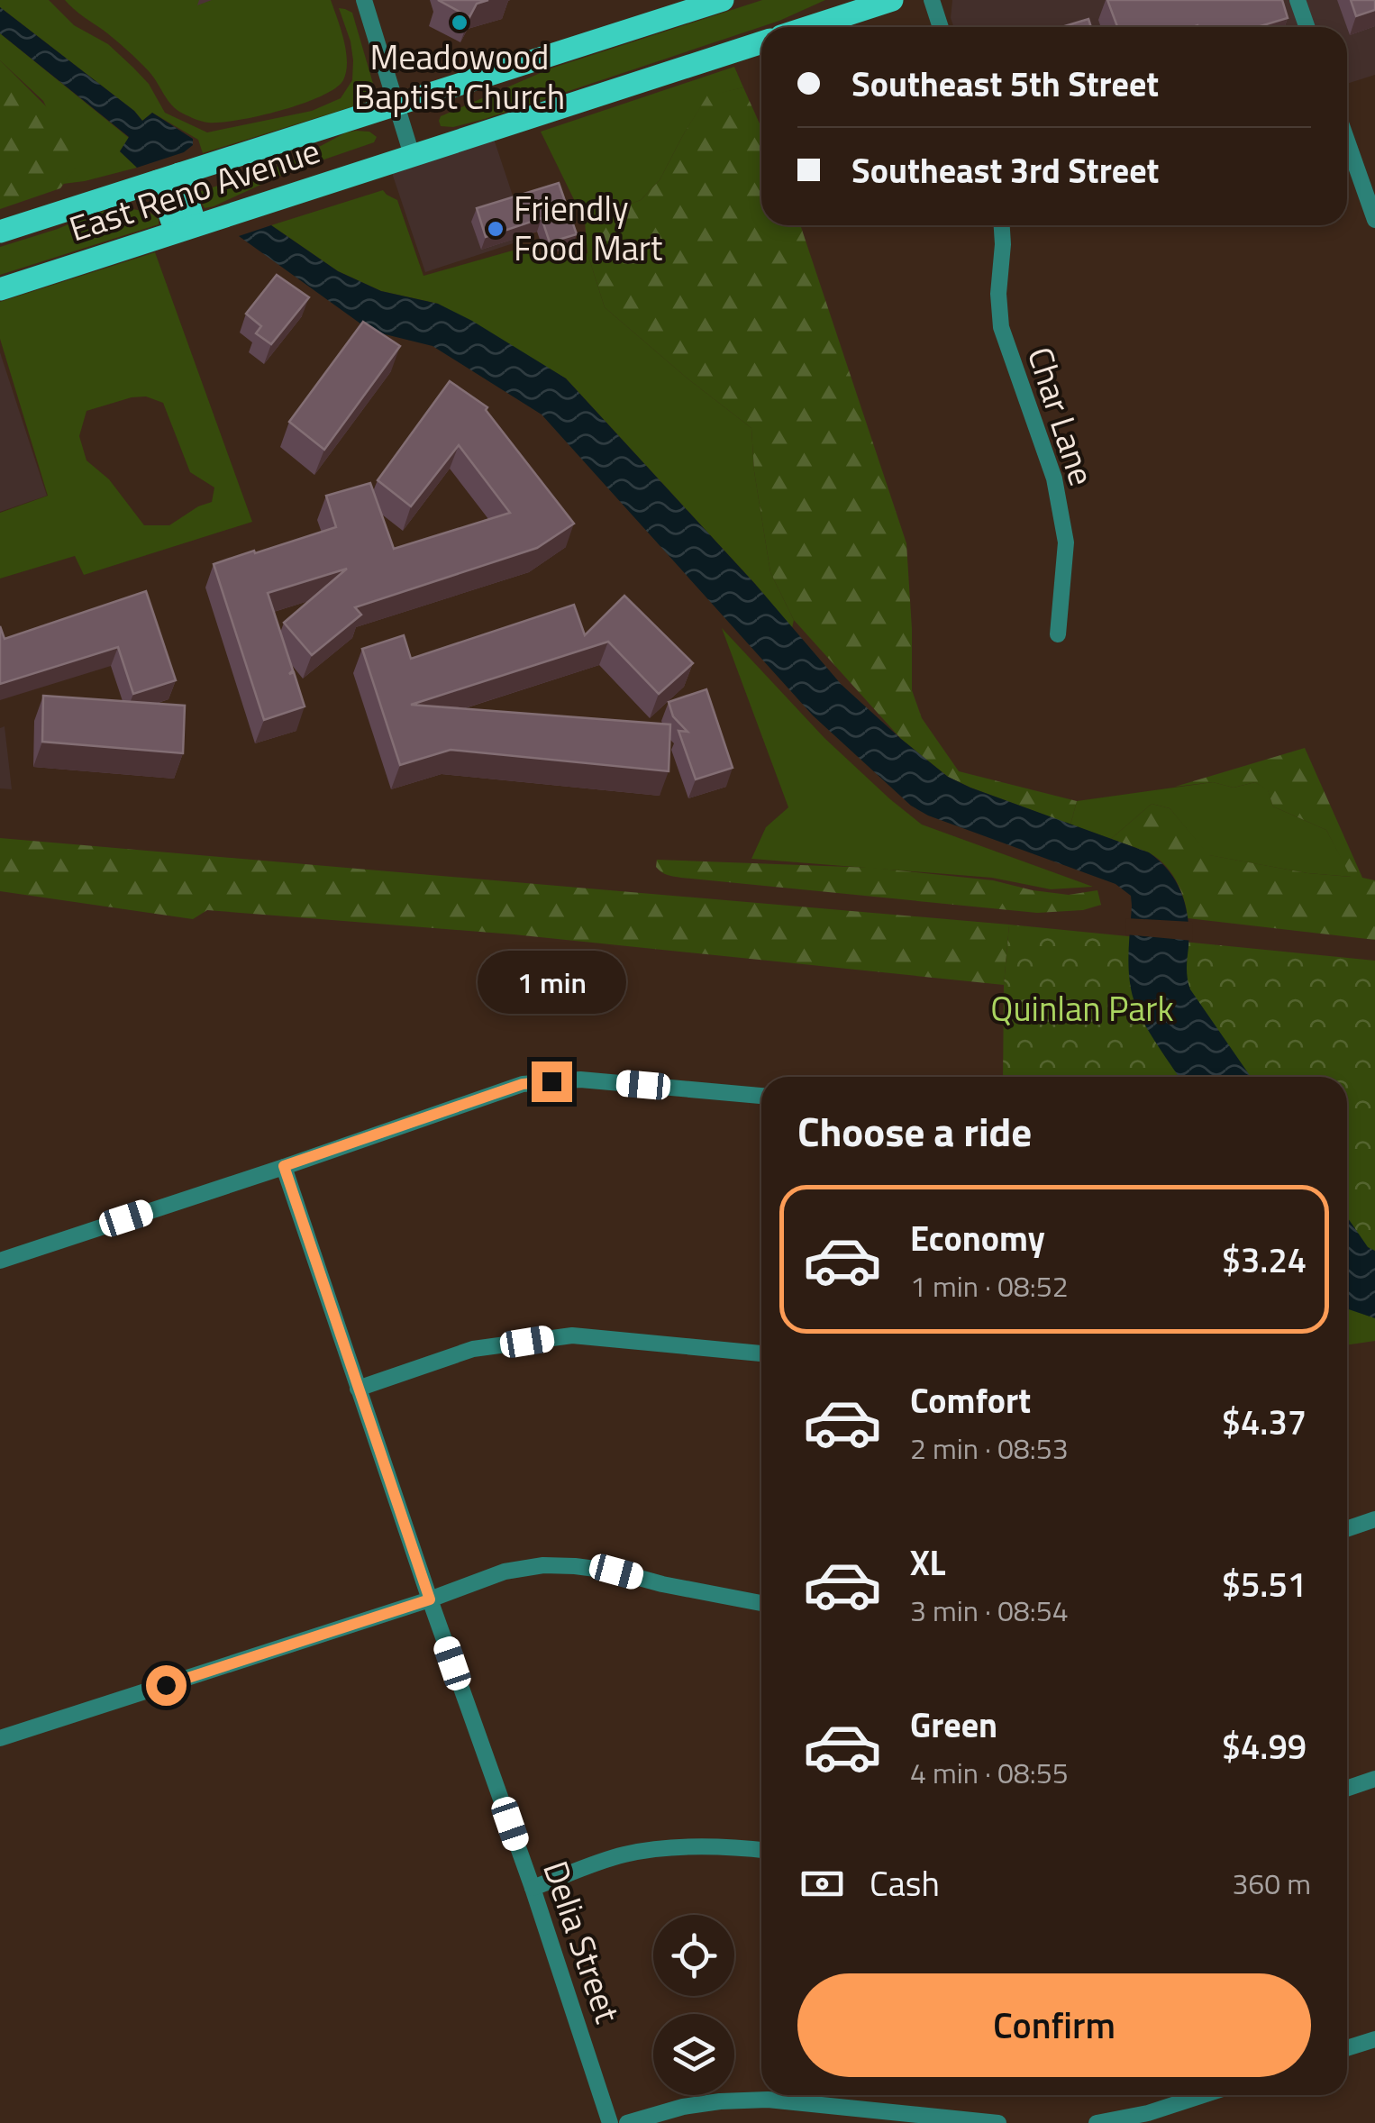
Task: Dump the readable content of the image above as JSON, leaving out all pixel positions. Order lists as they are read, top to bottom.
{
  "streets": {
    "main road": ["East Reno Avenue"],
    "street": ["Char Lane", "Delia Street"]
  },
  "parks": ["Quinlan Park"],
  "places": ["Meadowood Baptist Church", "Friendly Food Mart"],
  "page": {
    "banner": ["Southeast 5th Street", "Southeast 3rd Street"],
    "bubble": "1 min",
    "heading": "Choose a ride",
    "list": [
      {
        "name": "Economy",
        "note": "1 min · 08:52",
        "value": "$3.24"
      },
      {
        "name": "Comfort",
        "note": "2 min · 08:53",
        "value": "$4.37"
      },
      {
        "name": "XL",
        "note": "3 min · 08:54",
        "value": "$5.51"
      },
      {
        "name": "Green",
        "note": "4 min · 08:55",
        "value": "$4.99"
      }
    ],
    "pay": ["Cash", "360 m"],
    "buttons": "Confirm"
  }
}
